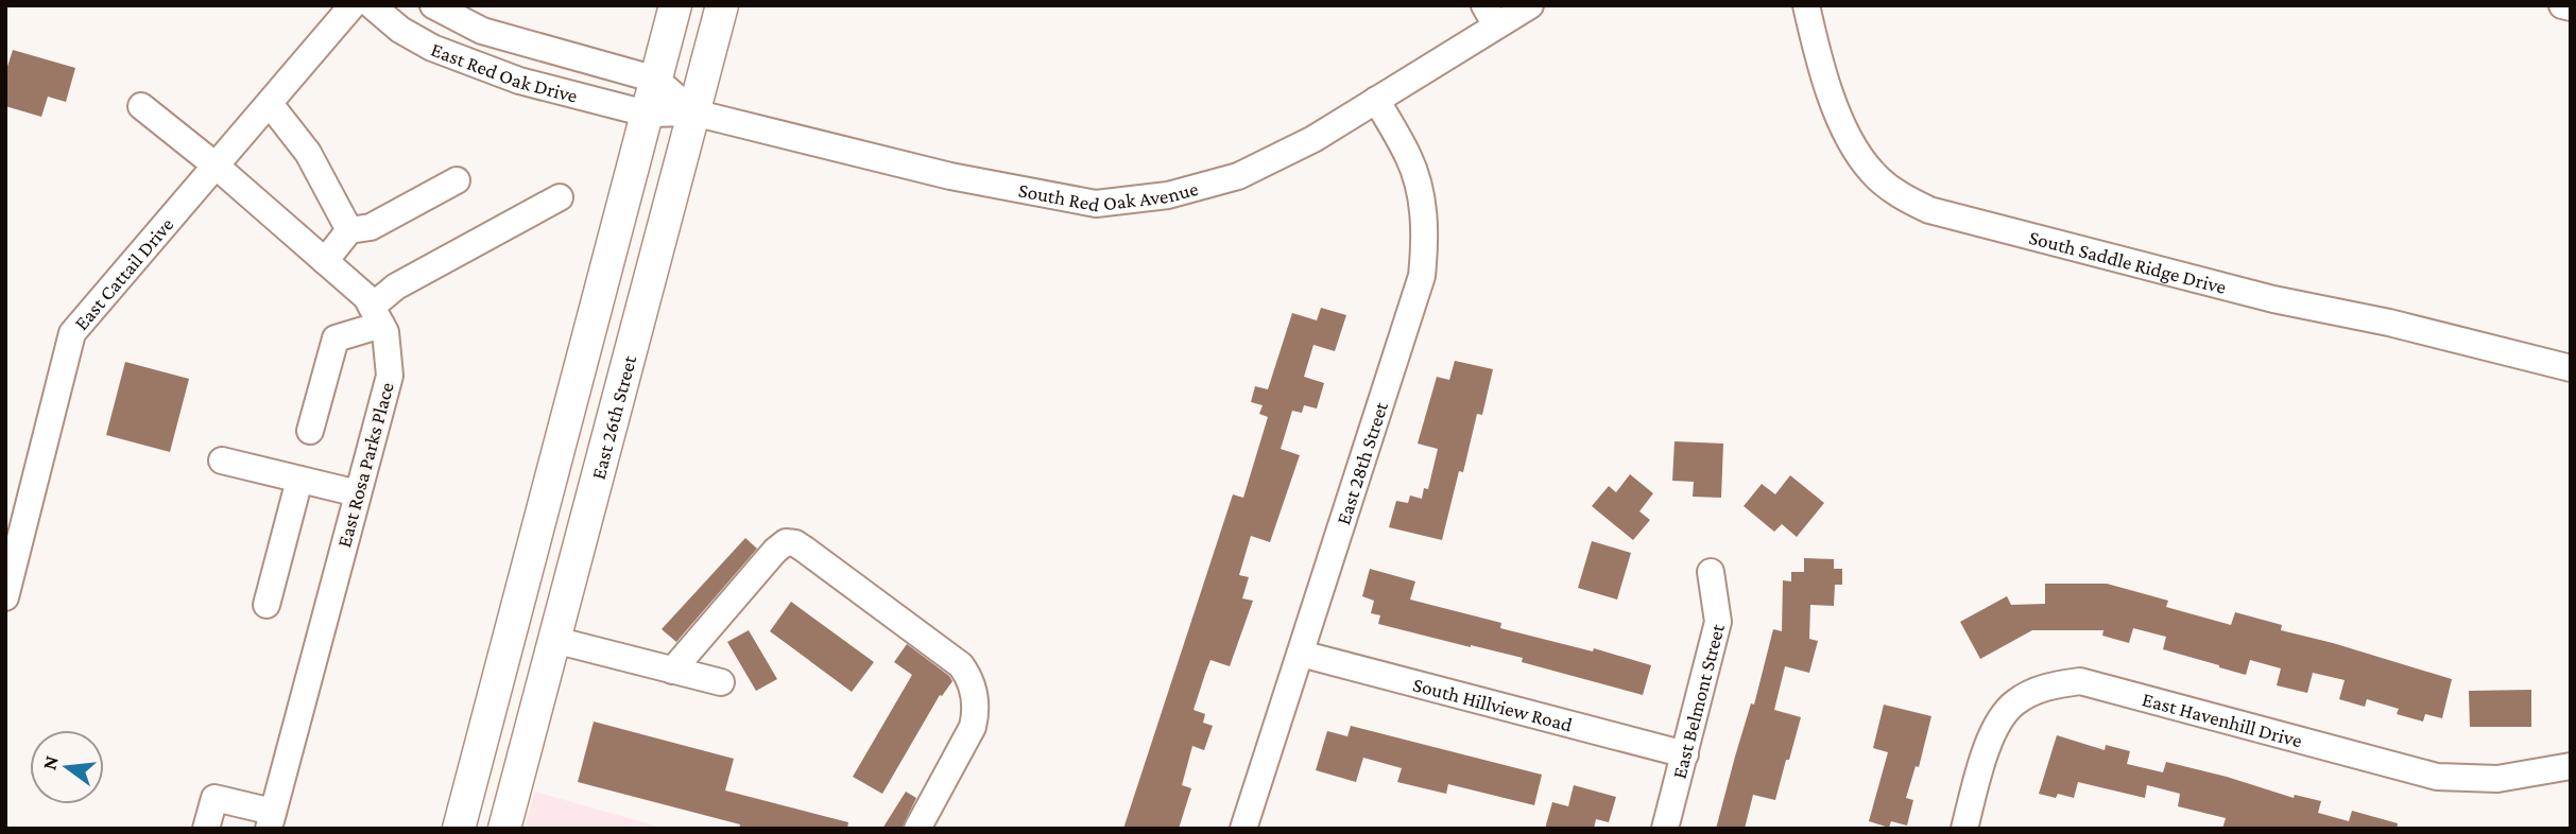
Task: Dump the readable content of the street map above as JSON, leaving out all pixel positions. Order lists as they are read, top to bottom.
{
  "streets": {
    "main road": ["East 26th Street"],
    "street": [
      "East Red Oak Drive",
      "South Red Oak Avenue",
      "South Saddle Ridge Drive",
      "East Cattail Drive",
      "East 28th Street",
      "East Rosa Parks Place",
      "East Belmont Street",
      "South Hillview Road",
      "East Havenhill Drive"
    ]
  },
  "crossings": [
    ["East Red Oak Drive", "South Red Oak Avenue"],
    ["East Red Oak Drive", "East 26th Street"],
    ["South Red Oak Avenue", "East 26th Street"],
    ["South Red Oak Avenue", "East 28th Street"],
    ["East 28th Street", "South Hillview Road"],
    ["East Belmont Street", "South Hillview Road"]
  ],
  "north": "left"
}
